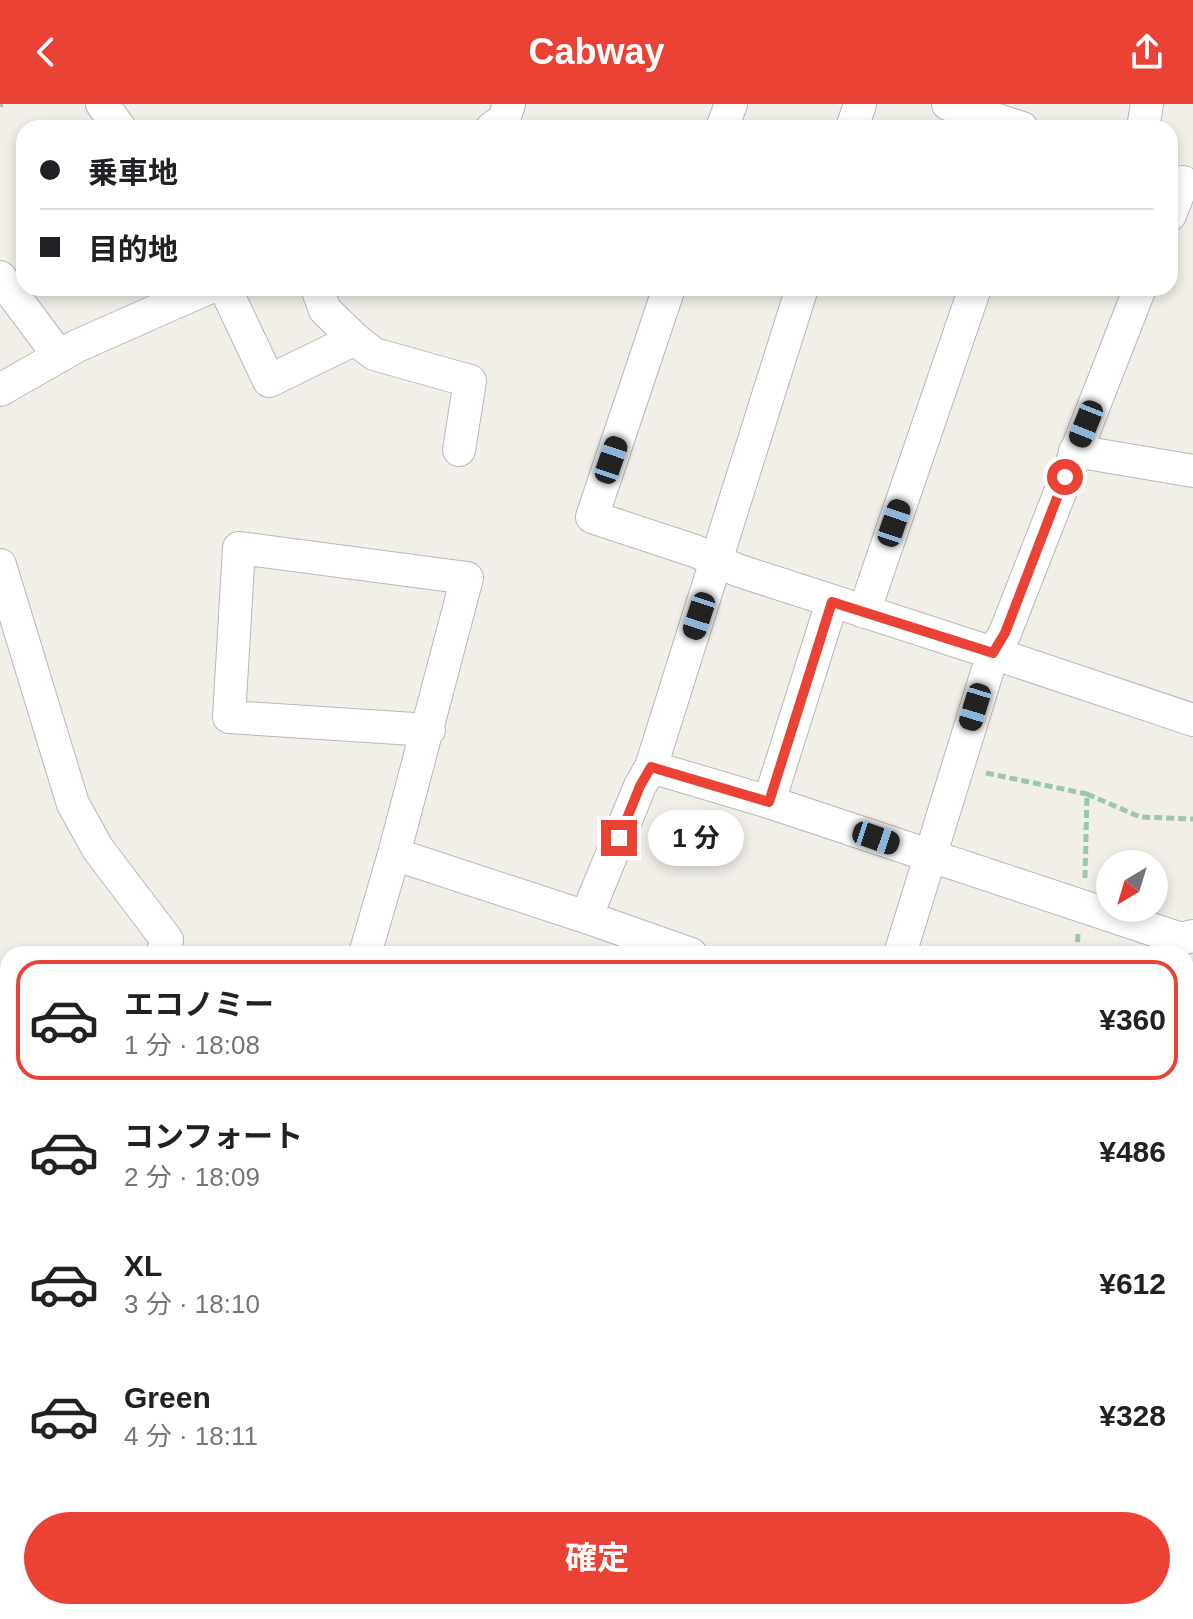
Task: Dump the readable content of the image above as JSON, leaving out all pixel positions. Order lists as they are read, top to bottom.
{
  "north": "bottom left",
  "page": {
    "header": "Cabway",
    "banner": ["乗車地", "目的地"],
    "bubble": "1 分",
    "list": [
      {
        "name": "エコノミー",
        "note": "1 分 · 18:08",
        "value": "¥360"
      },
      {
        "name": "コンフォート",
        "note": "2 分 · 18:09",
        "value": "¥486"
      },
      {
        "name": "XL",
        "note": "3 分 · 18:10",
        "value": "¥612"
      },
      {
        "name": "Green",
        "note": "4 分 · 18:11",
        "value": "¥328"
      }
    ],
    "buttons": "確定"
  }
}
